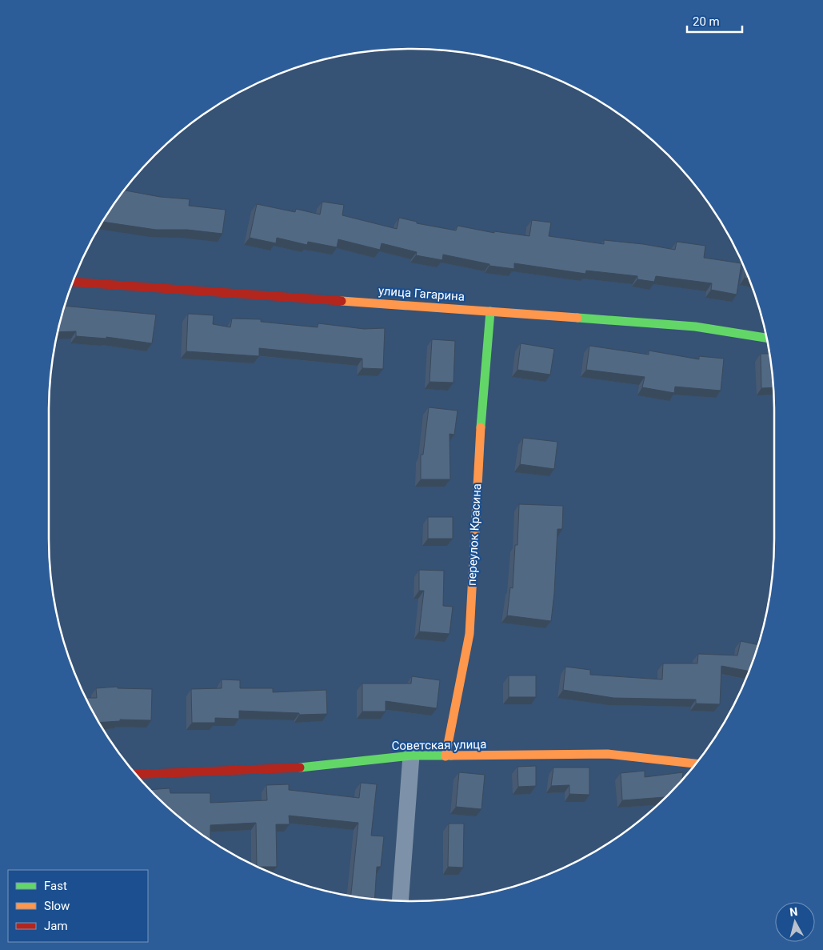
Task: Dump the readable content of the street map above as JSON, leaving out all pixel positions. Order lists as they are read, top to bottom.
{
  "streets": {
    "street": ["улица Гагарина", "переулок Красина", "Советская улица"]
  },
  "crossings": [
    ["улица Гагарина", "переулок Красина"],
    ["переулок Красина", "Советская улица"]
  ],
  "legend": ["Fast", "Slow", "Jam"],
  "scale_bar": "20 m",
  "north": "top"
}
